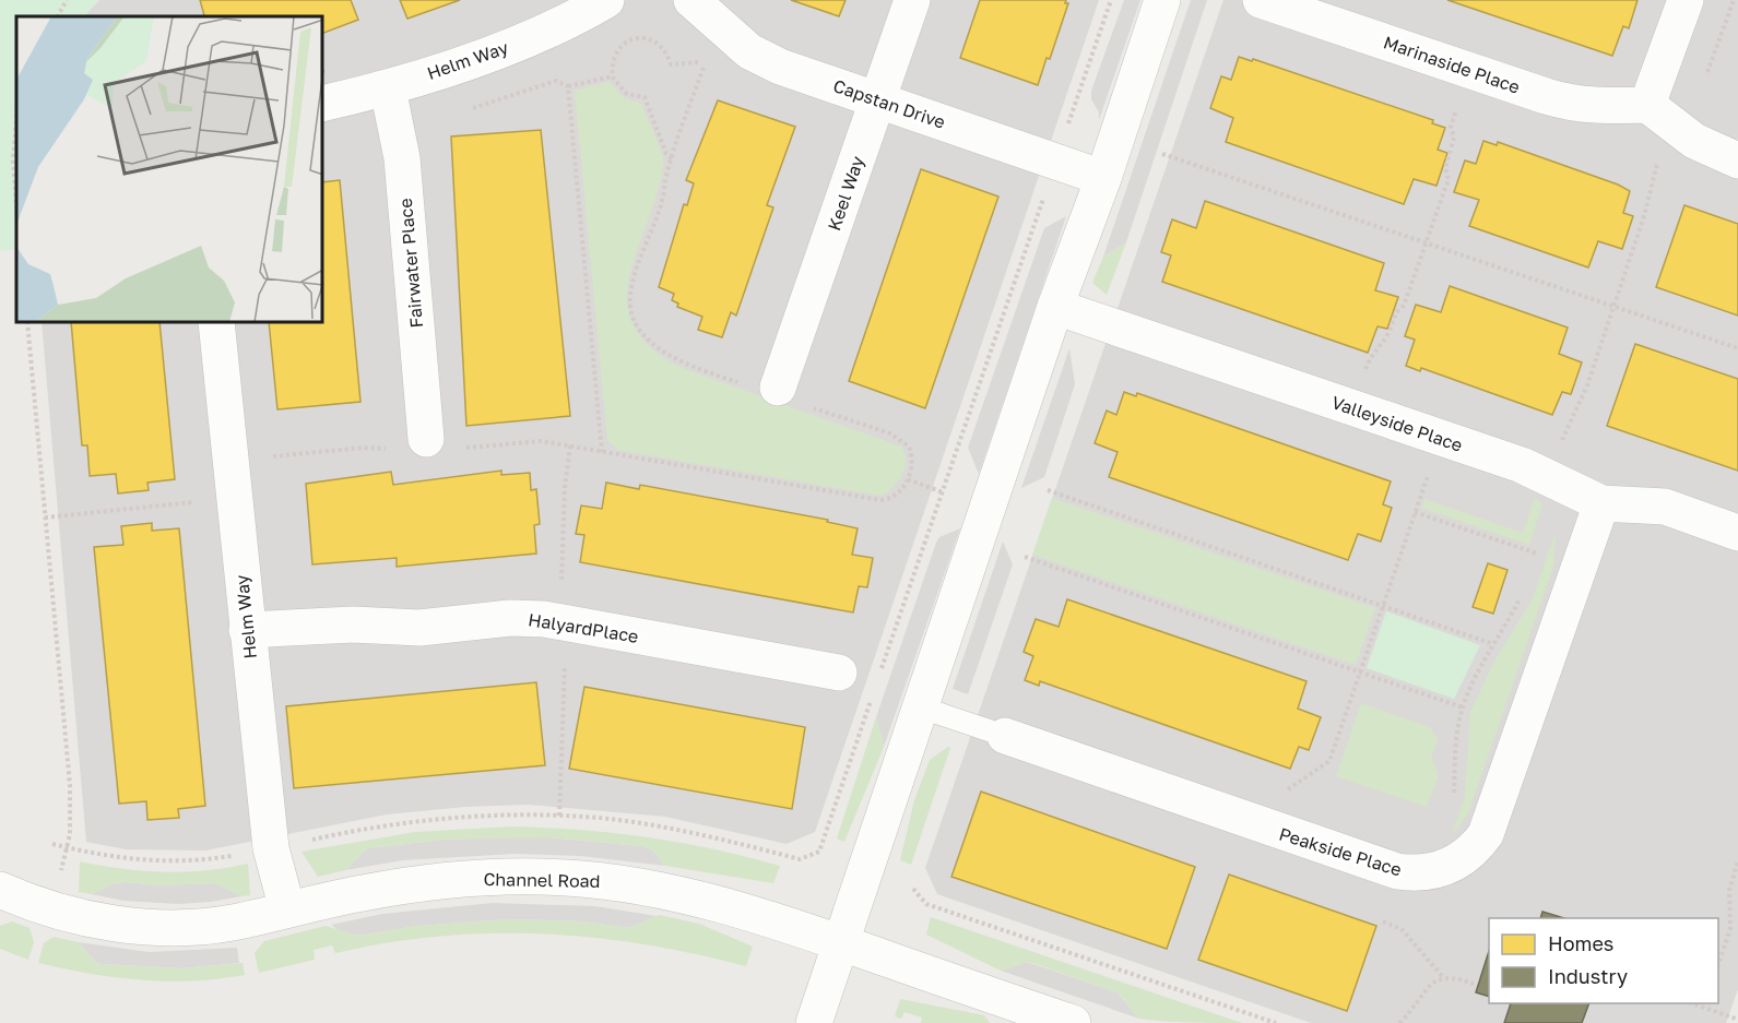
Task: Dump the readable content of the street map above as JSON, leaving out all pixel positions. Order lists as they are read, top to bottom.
{
  "streets": {
    "street": [
      "Helm Way",
      "Marinaside Place",
      "Capstan Drive",
      "Keel Way",
      "Fairwater Place",
      "Valleyside Place",
      "HalyardPlace",
      "Peakside Place",
      "Channel Road"
    ]
  },
  "crossings": [
    ["Helm Way", "Fairwater Place"],
    ["Helm Way", "HalyardPlace"],
    ["Helm Way", "Channel Road"],
    ["Capstan Drive", "Keel Way"],
    ["Valleyside Place", "Peakside Place"]
  ],
  "legend": ["Homes", "Industry"]
}
